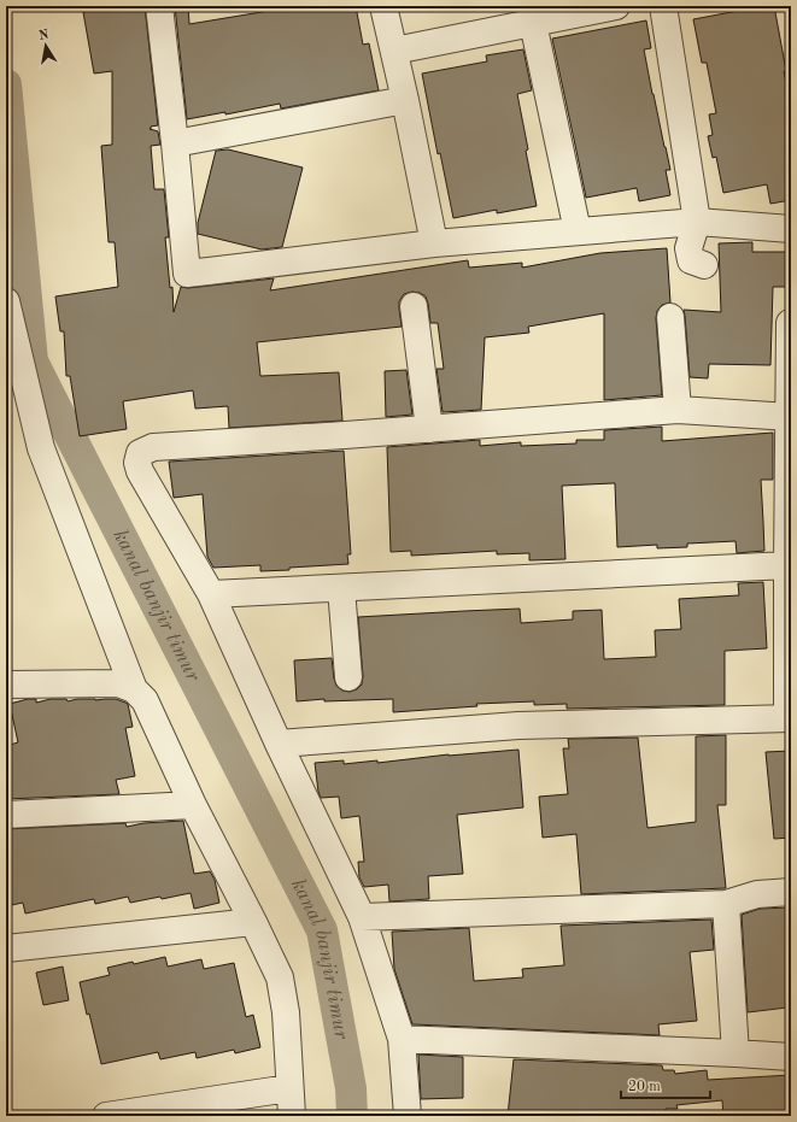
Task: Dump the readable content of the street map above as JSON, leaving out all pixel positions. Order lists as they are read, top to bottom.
{
  "water": ["kanal banjir timur"],
  "scale_bar": "20 m",
  "north": "top"
}
